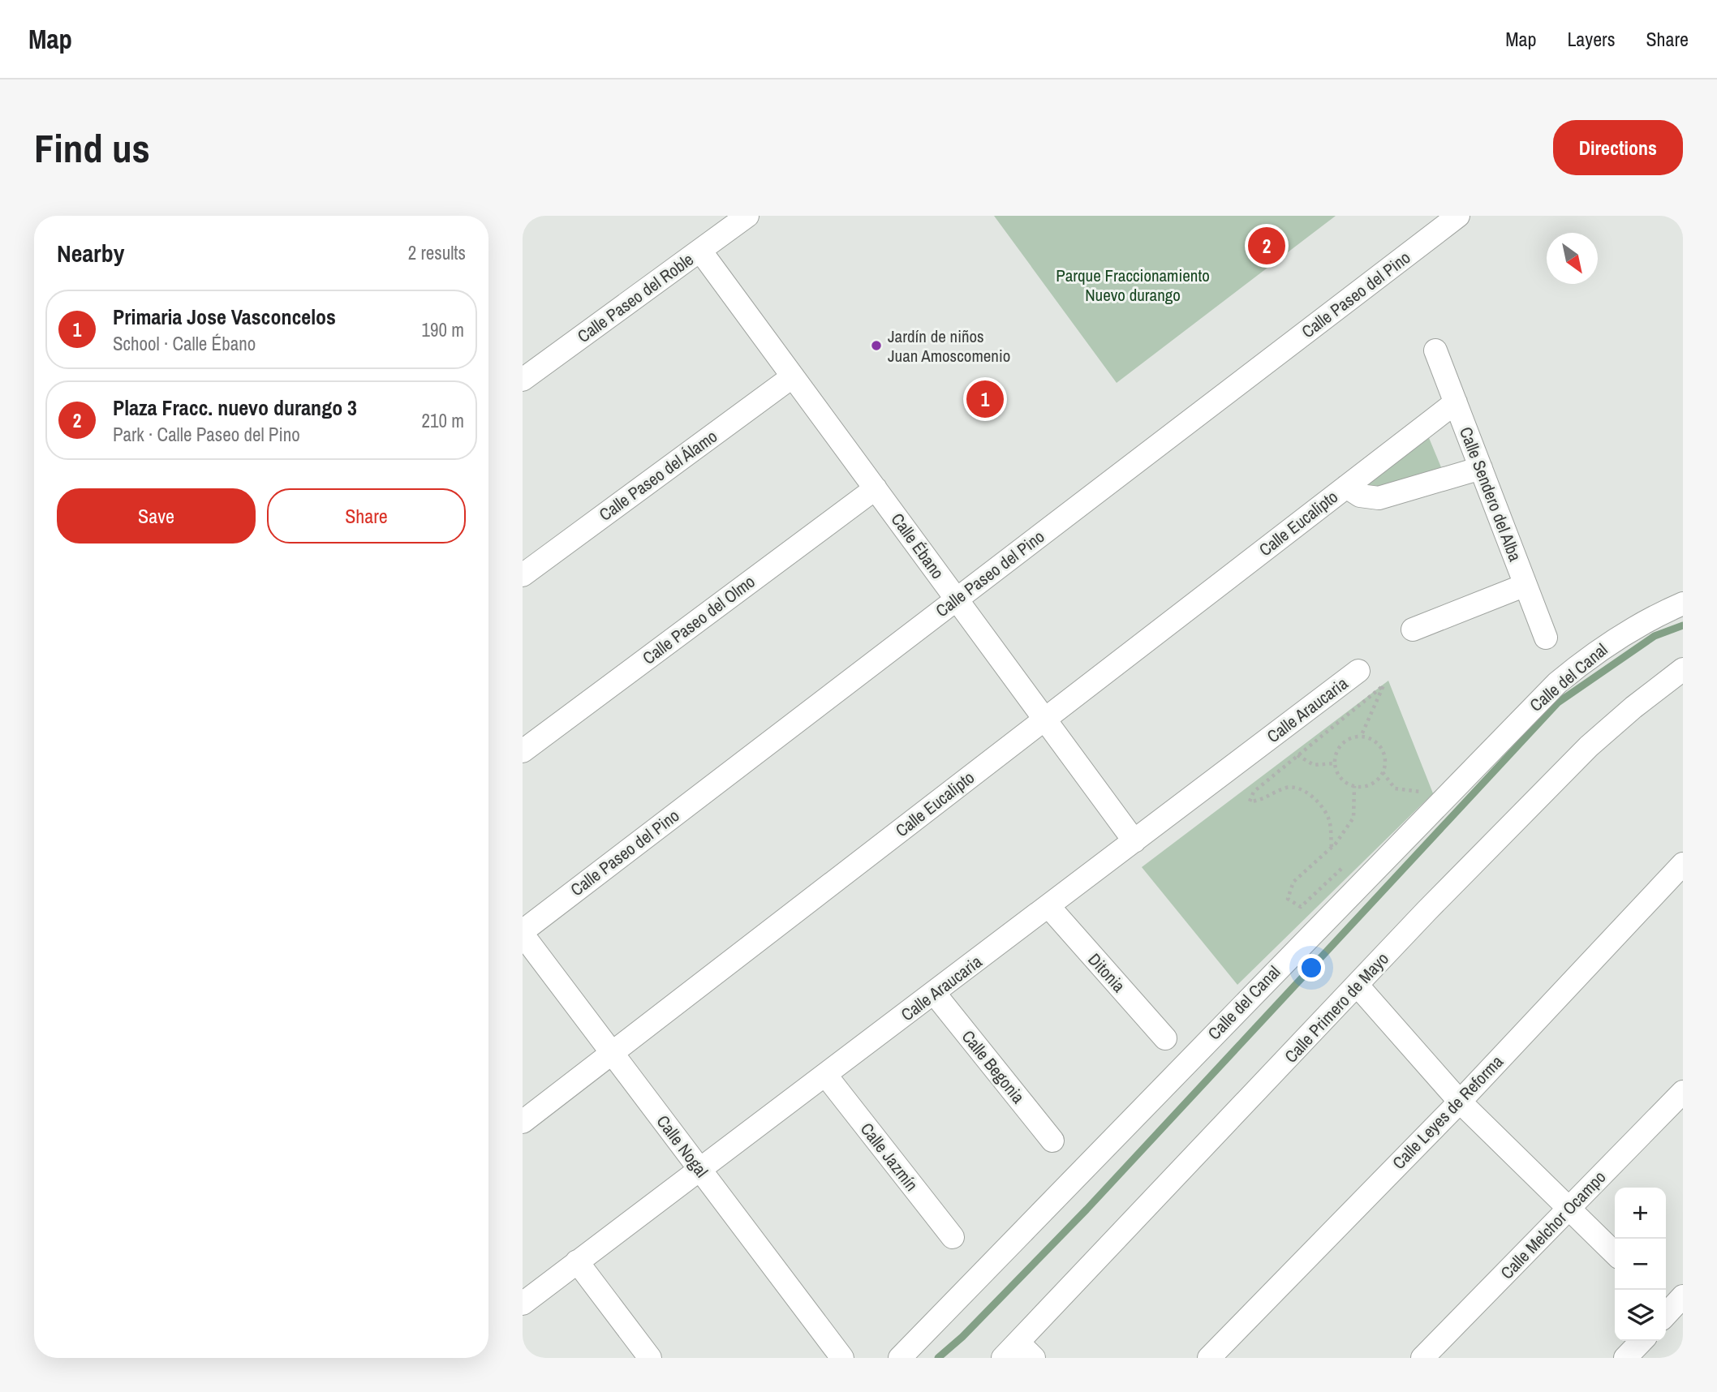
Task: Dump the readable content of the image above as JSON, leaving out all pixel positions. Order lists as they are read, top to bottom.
{
  "streets": {
    "street": [
      "Calle Paseo del Pino",
      "Calle Paseo del Roble",
      "Calle Paseo del Álamo",
      "Calle Sendero del Alba",
      "Calle Eucalipto",
      "Calle Ébano",
      "Calle Paseo del Olmo",
      "Calle del Canal",
      "Calle Araucaria",
      "Ditonia",
      "Calle Primero de Mayo",
      "Calle Begonia",
      "Calle Leyes de Reforma",
      "Calle Nogal",
      "Calle Jazmín",
      "Calle Melchor Ocampo"
    ]
  },
  "crossings": [
    ["Calle Paseo del Pino", "Calle Ébano"],
    ["Calle Paseo del Pino", "Calle Nogal"],
    ["Calle Paseo del Roble", "Calle Ébano"],
    ["Calle Paseo del Álamo", "Calle Ébano"],
    ["Calle Sendero del Alba", "Calle Eucalipto"],
    ["Calle Eucalipto", "Calle Ébano"],
    ["Calle Eucalipto", "Calle Nogal"],
    ["Calle Ébano", "Calle Paseo del Olmo"],
    ["Calle Ébano", "Calle Araucaria"],
    ["Calle Araucaria", "Ditonia"],
    ["Calle Araucaria", "Calle Begonia"],
    ["Calle Araucaria", "Calle Nogal"],
    ["Calle Araucaria", "Calle Jazmín"]
  ],
  "parks": ["Parque Fraccionamiento Nuevo durango"],
  "places": ["Jardín de niños Juan Amoscomenio"],
  "north": "bottom right",
  "page": {
    "header": "Map",
    "nav": ["Map", "Layers", "Share"],
    "buttons": [
      "Directions",
      ["Save", "Share"]
    ],
    "title": "Find us",
    "heading": ["Nearby", "2 results"],
    "pins": ["2", "1"],
    "list": [
      {
        "mark": "1",
        "name": "Primaria Jose Vasconcelos",
        "note": "School · Calle Ébano",
        "value": "190 m"
      },
      {
        "mark": "2",
        "name": "Plaza Fracc. nuevo durango 3",
        "note": "Park · Calle Paseo del Pino",
        "value": "210 m"
      }
    ],
    "map_buttons": ["+", "−"]
  }
}
